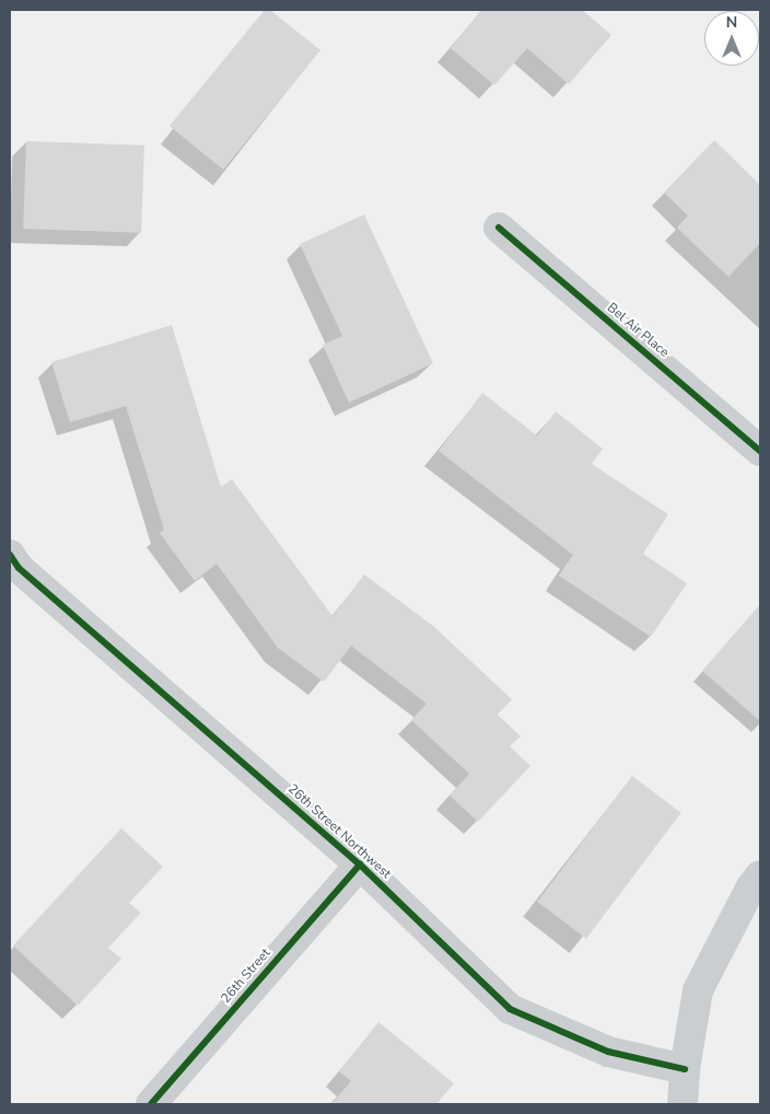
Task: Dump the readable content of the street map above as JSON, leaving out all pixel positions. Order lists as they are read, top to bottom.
{
  "streets": {
    "street": ["Bel Air Place", "26th Street Northwest", "26th Street"]
  },
  "crossings": [
    ["26th Street Northwest", "26th Street"]
  ],
  "north": "top"
}
